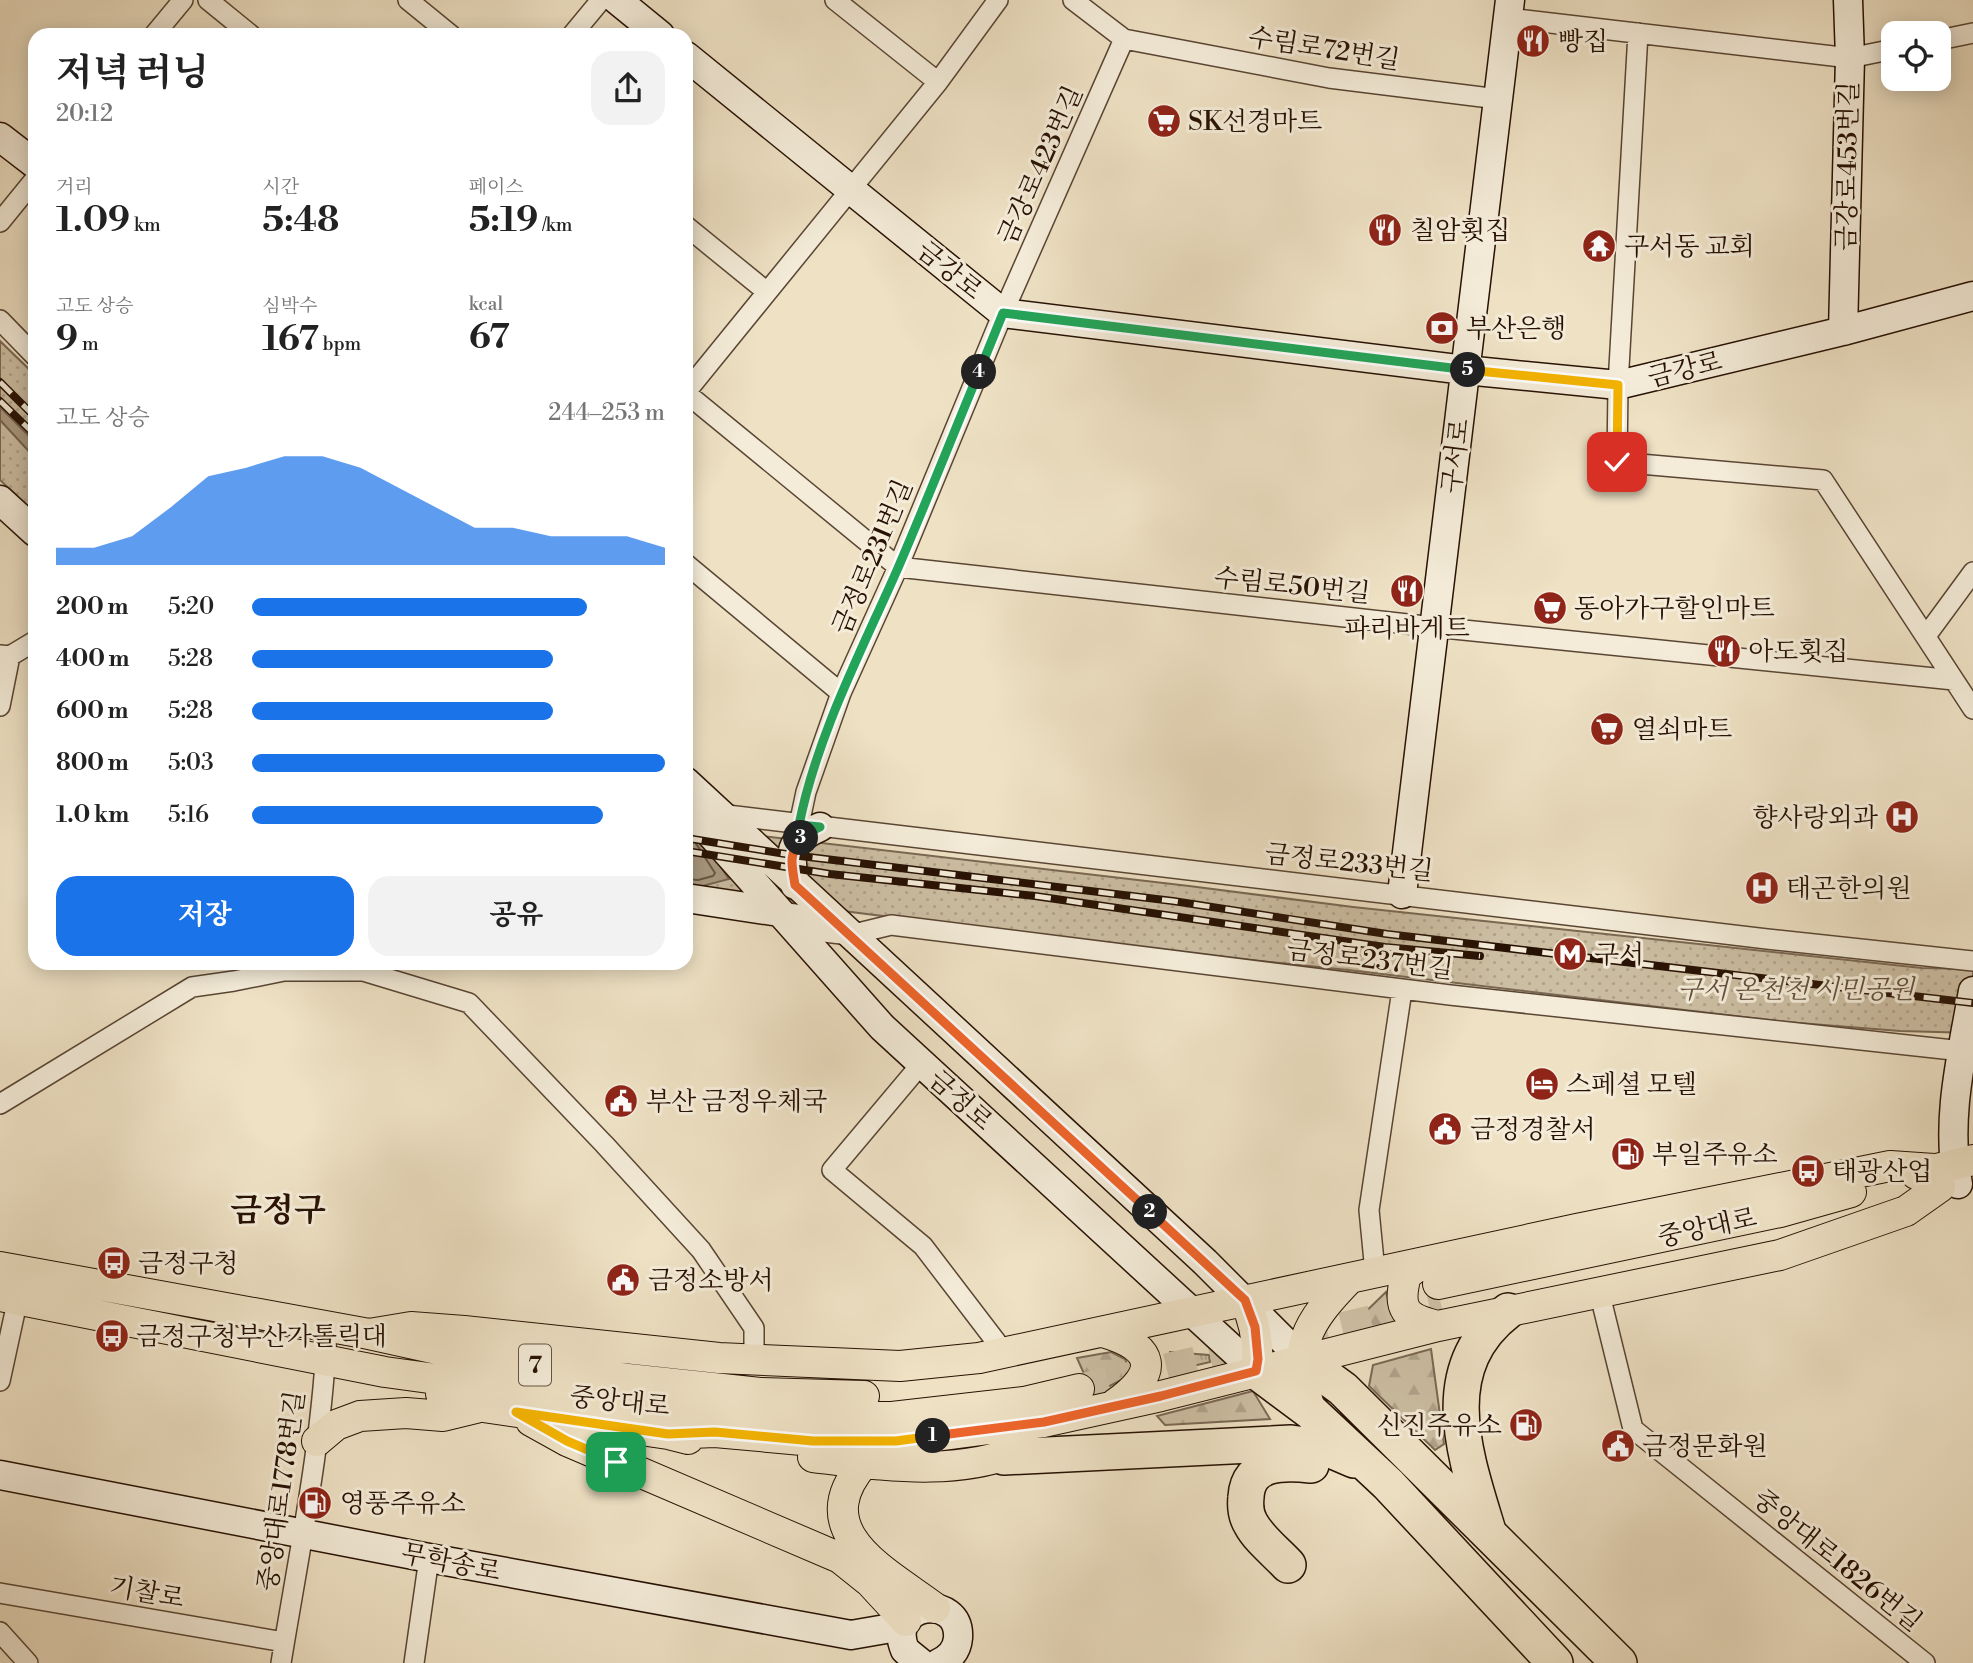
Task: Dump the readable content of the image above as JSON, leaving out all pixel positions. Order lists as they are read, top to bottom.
{
  "streets": {
    "main road": [
      "금강로453번길",
      "금강로",
      "구서로",
      "금정로",
      "중앙대로",
      "7",
      "무학송로"
    ],
    "street": [
      "수림로72번길",
      "금강로423번길",
      "금정로231번길",
      "수림로50번길",
      "금정로233번길",
      "금정로237번길",
      "중앙대로1778번길",
      "중앙대로1826번길",
      "기찰로"
    ]
  },
  "crossings": [
    ["수림로72번길", "금강로423번길"],
    ["수림로72번길", "구서로"],
    ["금강로423번길", "금강로"],
    ["금강로423번길", "금정로231번길"],
    ["금강로453번길", "금강로"],
    ["금강로", "구서로"],
    ["금강로", "금정로231번길"],
    ["구서로", "수림로50번길"],
    ["구서로", "금정로233번길"],
    ["금정로231번길", "수림로50번길"],
    ["금정로231번길", "금정로233번길"],
    ["금정로233번길", "금정로"],
    ["금정로237번길", "금정로"],
    ["중앙대로", "중앙대로1778번길"],
    ["중앙대로1778번길", "무학송로"],
    ["중앙대로1778번길", "기찰로"]
  ],
  "districts": ["금정구"],
  "parks": ["구서 온천천 시민공원"],
  "places": {
    "restaurant": [
      "빵집",
      "칠암횟집",
      "파리바게트",
      "아도횟집"
    ],
    "supermarket": ["SK선경마트", "동아가구할인마트", "열쇠마트"],
    "temple": ["구서동 교회"],
    "bank": ["부산은행"],
    "hospital": ["향사랑외과", "태곤한의원"],
    "metro station": ["구서"],
    "hotel": ["스페셜 모텔"],
    "public building": [
      "부산 금정우체국",
      "금정경찰서",
      "금정소방서",
      "금정문화원"
    ],
    "fuel station": ["부일주유소", "신진주유소", "영풍주유소"],
    "bus stop": ["태광산업", "금정구청", "금정구청부산가톨릭대"]
  },
  "page": {
    "heading": ["저녁 러닝", "20:12"],
    "stats": [
      ["거리", "1.09 km"],
      ["시간", "5:48"],
      ["페이스", "5:19 /km"],
      ["고도 상승", "9 m"],
      ["심박수", "167 bpm"],
      ["kcal", "67"]
    ],
    "pins": [
      "5",
      "4",
      "3",
      "2",
      "1"
    ],
    "chart": ["고도 상승", "244–253 m"],
    "list": [
      {
        "name": "200 m",
        "note": "5:20"
      },
      {
        "name": "400 m",
        "note": "5:28"
      },
      {
        "name": "600 m",
        "note": "5:28"
      },
      {
        "name": "800 m",
        "note": "5:03"
      },
      {
        "name": "1.0 km",
        "note": "5:16"
      }
    ],
    "buttons": ["저장", "공유"]
  }
}
